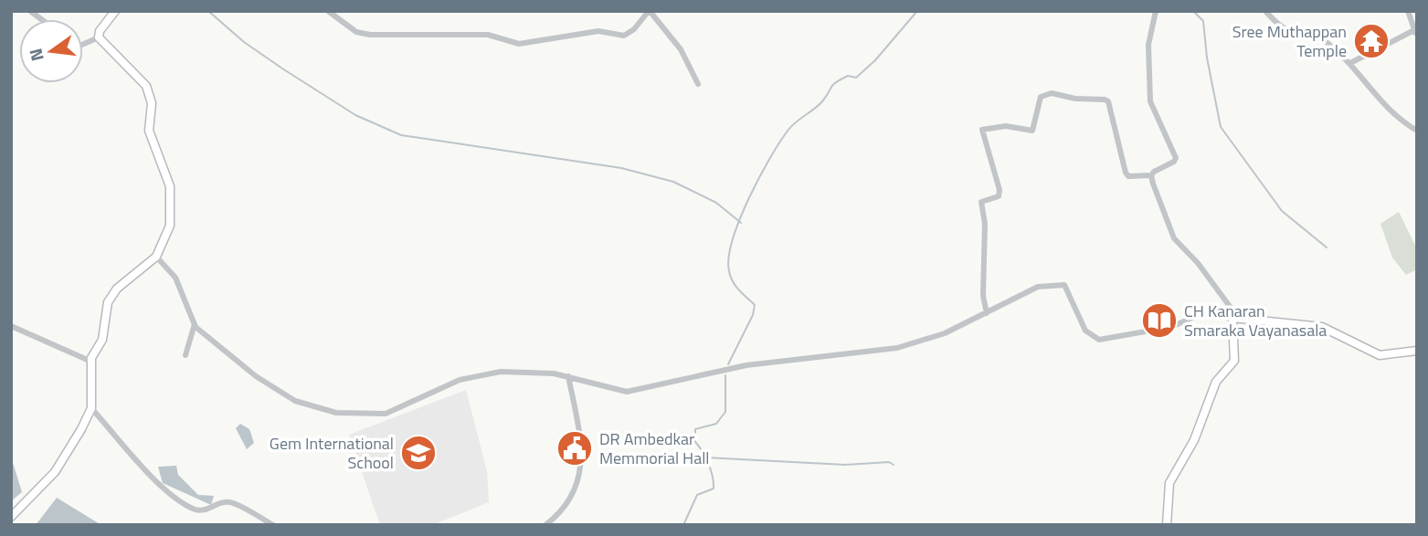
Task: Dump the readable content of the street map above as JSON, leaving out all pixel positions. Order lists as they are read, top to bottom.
{
  "places": {
    "temple": ["Sree Muthappan Temple"],
    "library": ["CH Kanaran Smaraka Vayanasala"],
    "public building": ["DR Ambedkar Memmorial Hall"],
    "school or university": ["Gem International School"]
  },
  "north": "left"
}
